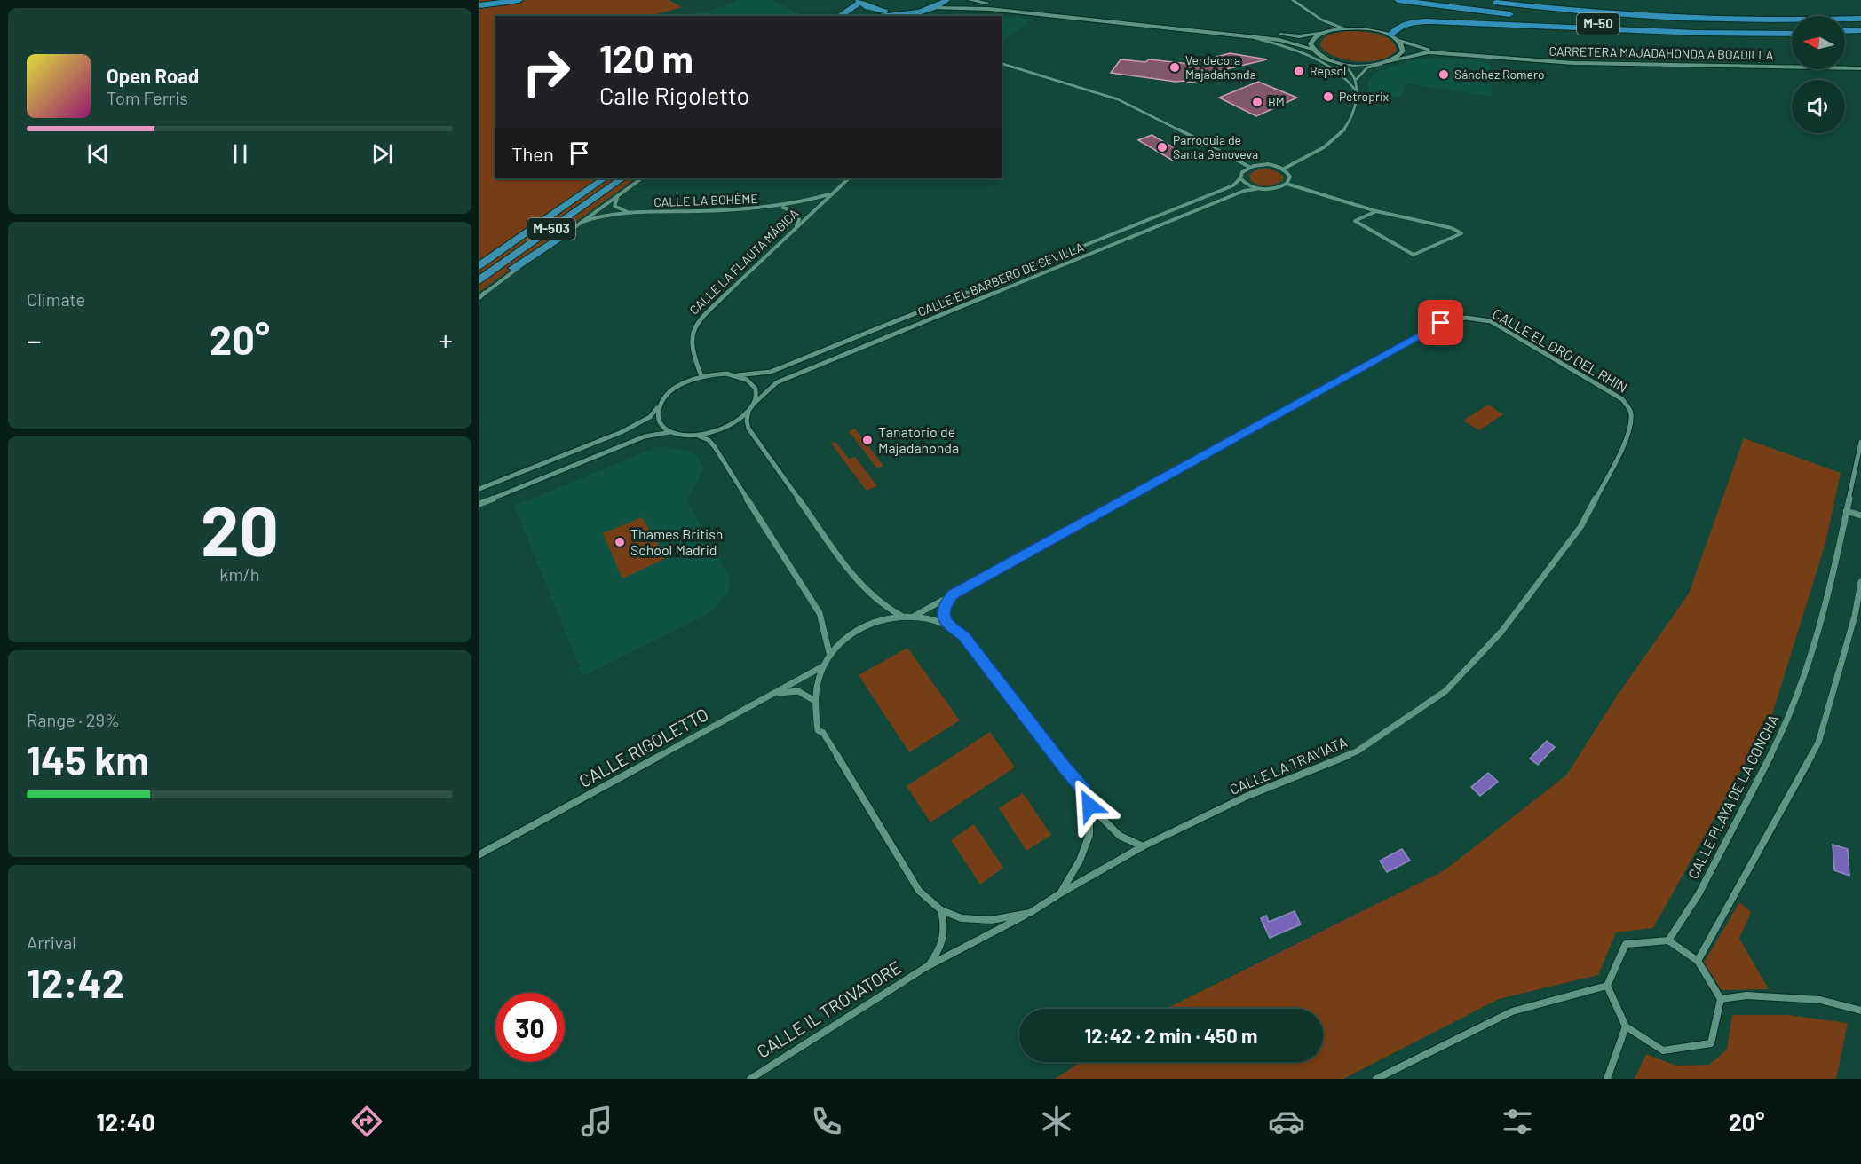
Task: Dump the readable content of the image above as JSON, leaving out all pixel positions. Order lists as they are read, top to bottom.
{
  "streets": {
    "highway": ["M-50", "M-503"],
    "street": [
      "CARRETERA MAJADAHONDA A BOADILLA",
      "CALLE LA BOHÈME",
      "CALLE LA FLAUTA MÁGICA",
      "CALLE EL BARBERO DE SEVILLA",
      "CALLE EL ORO DEL RHIN",
      "CALLE RIGOLETTO",
      "CALLE LA TRAVIATA",
      "CALLE PLAYA DE LA CONCHA",
      "CALLE IL TROVATORE"
    ]
  },
  "crossings": [
    ["CALLE LA BOHÈME", "CALLE LA FLAUTA MÁGICA"],
    ["CALLE LA FLAUTA MÁGICA", "CALLE EL BARBERO DE SEVILLA"],
    ["CALLE EL ORO DEL RHIN", "CALLE LA TRAVIATA"]
  ],
  "places": [
    "Verdecora Majadahonda",
    "Repsol",
    "Sánchez Romero",
    "Petroprix",
    "BM",
    "Parroquia de Santa Genoveva",
    "Tanatorio de Majadahonda",
    "Thames British School Madrid"
  ],
  "north": "left",
  "page": {
    "turn": ["120 m", "Calle Rigoletto"],
    "song": ["Open Road", "Tom Ferris"],
    "then": "Then",
    "tile": [
      "Climate",
      ["20", "km/h"],
      ["Range · 29%", "145 km"],
      ["Arrival", "12:42"]
    ],
    "heat": ["−", "20°", "+"],
    "limit": "30",
    "trip": "12:42 · 2 min · 450 m",
    "tabs": ["12:40", "20°"]
  }
}
